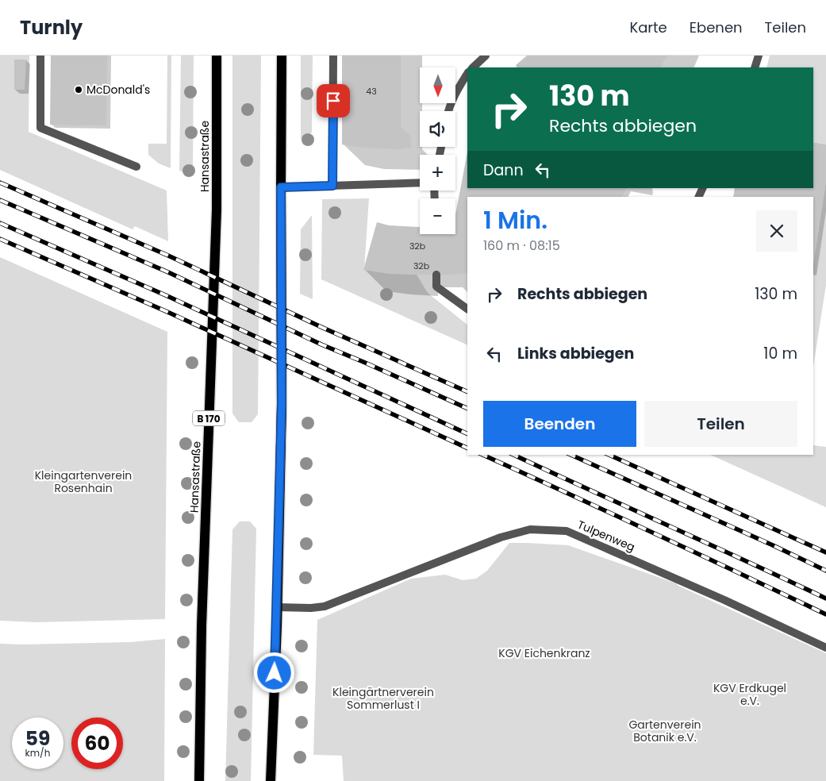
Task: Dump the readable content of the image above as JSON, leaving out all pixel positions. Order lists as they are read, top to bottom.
{
  "streets": {
    "main road": ["Hansastraße", "B 170"],
    "lane": ["Tulpenweg"]
  },
  "parks": [
    "Kleingartenverein Rosenhain",
    "KGV Eichenkranz",
    "KGV Erdkugel e.V.",
    "Kleingärtnerverein Sommerlust I",
    "Gartenverein Botanik e.V."
  ],
  "places": ["McDonald's"],
  "house_numbers": ["43", "32b", "32b"],
  "north": "bottom",
  "page": {
    "header": "Turnly",
    "nav": ["Karte", "Ebenen", "Teilen"],
    "map_buttons": ["+", "−"],
    "turn": ["130 m", "Rechts abbiegen"],
    "then": "Dann",
    "heading": ["1 Min.", "160 m · 08:15"],
    "list": [
      {
        "name": "Rechts abbiegen",
        "value": "130 m"
      },
      {
        "name": "Links abbiegen",
        "value": "10 m"
      }
    ],
    "buttons": ["Beenden", "Teilen"],
    "speed": "59 km/h",
    "limit": "60"
  }
}
